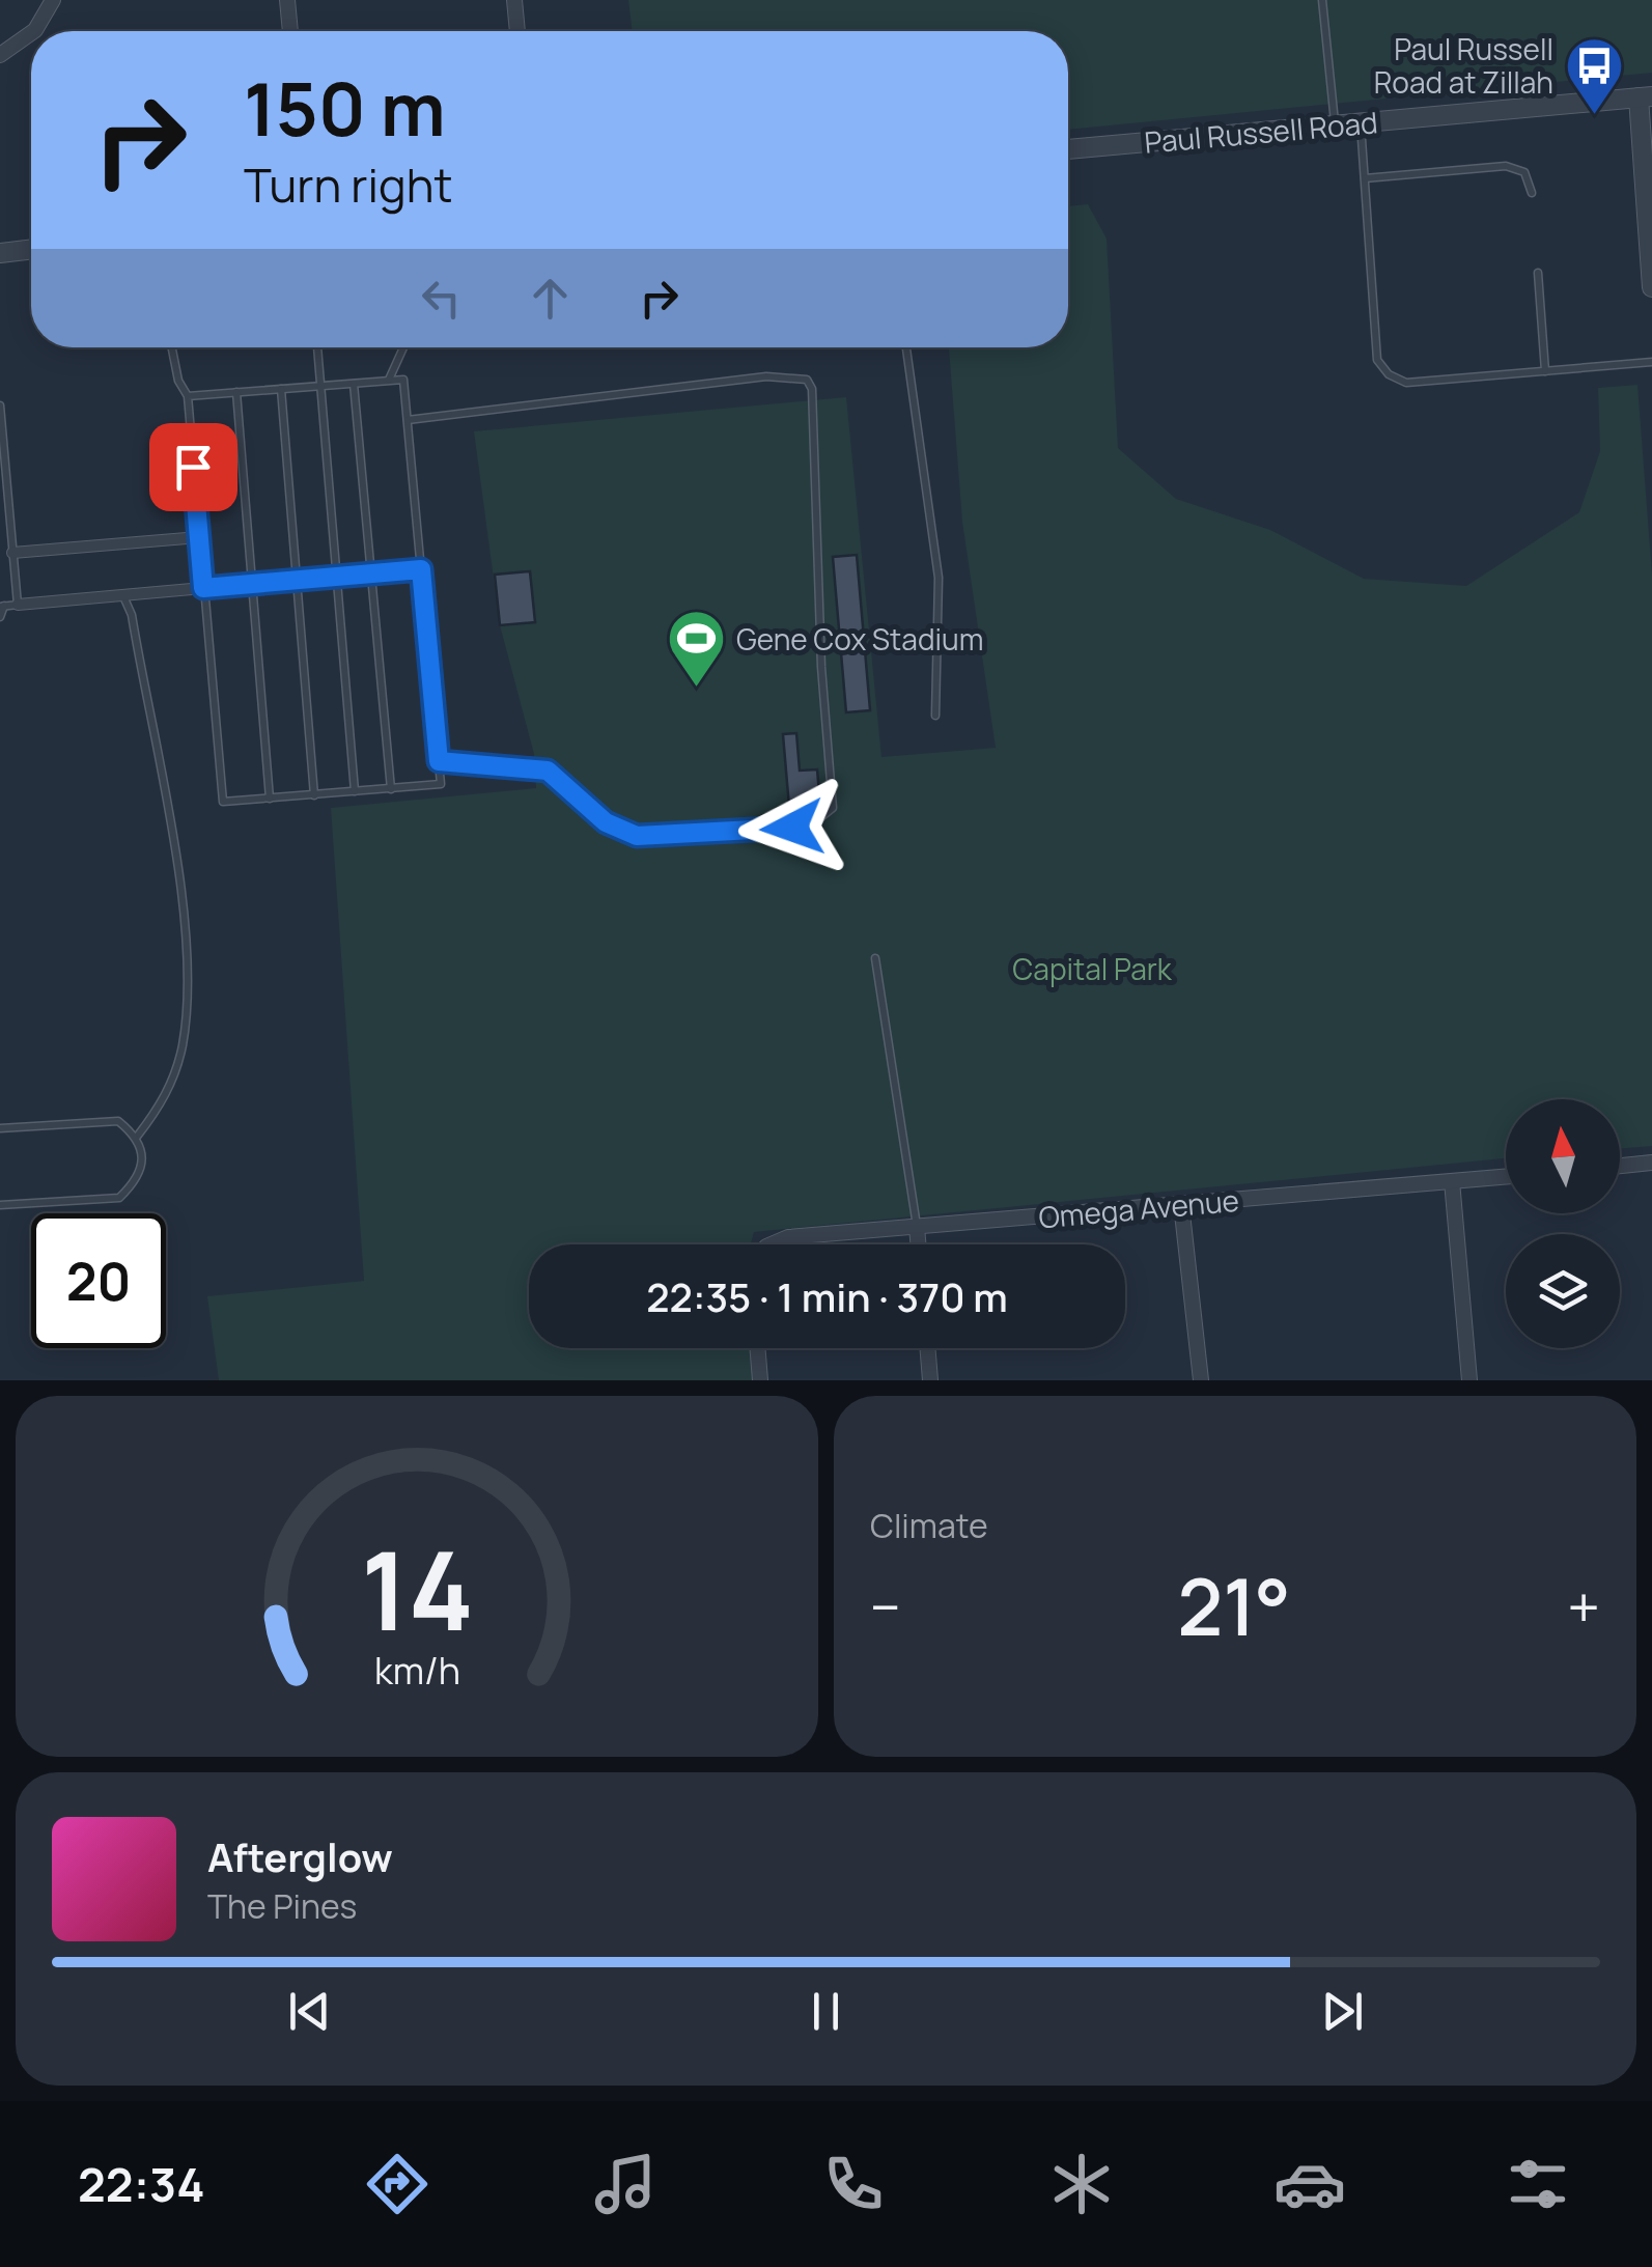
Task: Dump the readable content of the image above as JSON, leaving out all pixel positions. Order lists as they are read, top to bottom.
{
  "streets": {
    "street": ["Paul Russell Road", "Omega Avenue"]
  },
  "parks": ["Capital Park"],
  "places": {
    "bus stop": ["Paul Russell Road at Zillah"],
    "sports": ["Gene Cox Stadium"]
  },
  "north": "top",
  "page": {
    "turn": ["150 m", "Turn right"],
    "limit": "20",
    "trip": "22:35 · 1 min · 370 m",
    "tile": "Climate",
    "heat": ["−", "21°", "+"],
    "song": ["Afterglow", "The Pines"],
    "tabs": "22:34",
    "gauge": ["14", "km/h"]
  }
}
